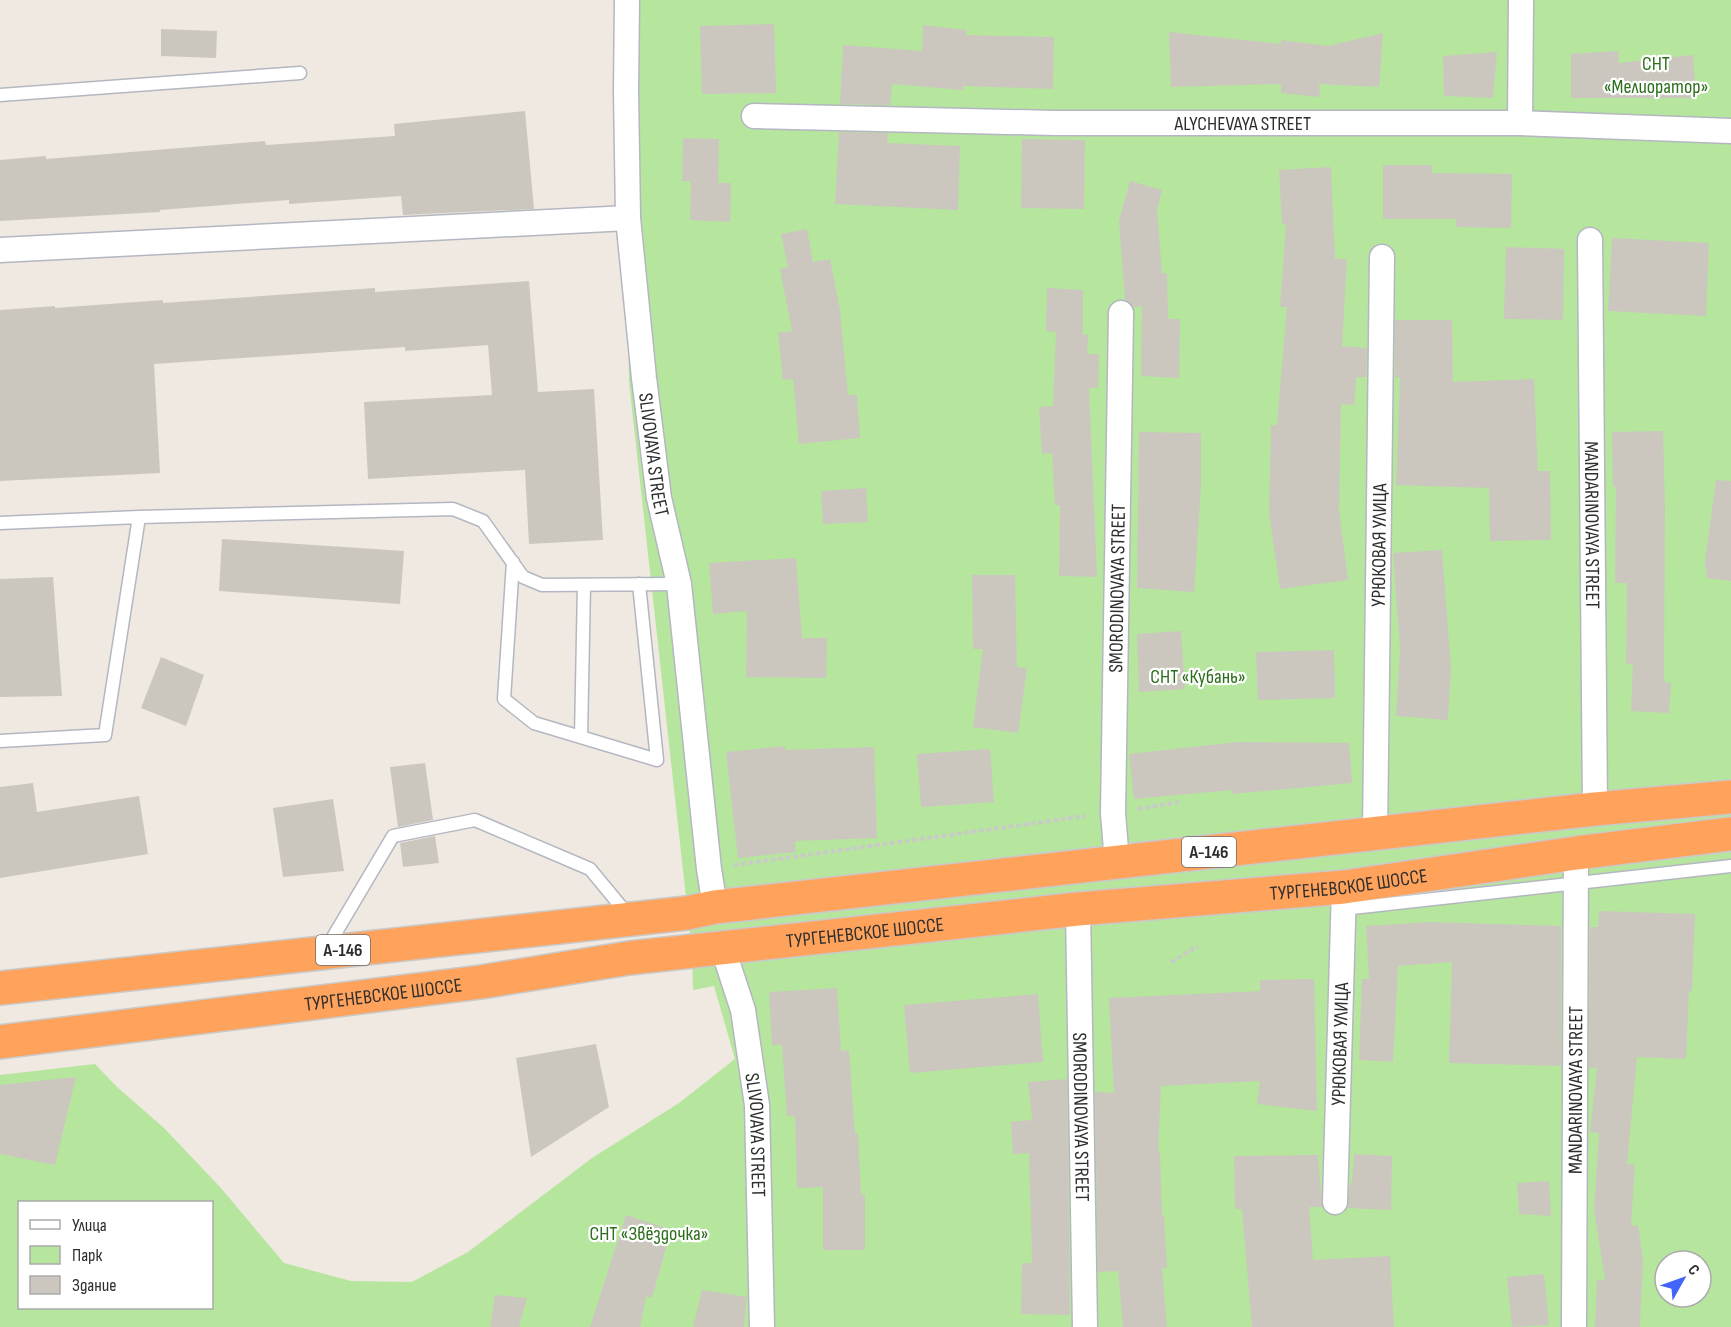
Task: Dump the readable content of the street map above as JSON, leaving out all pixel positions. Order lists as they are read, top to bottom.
{
  "streets": {
    "highway": ["А-146", "ТУРГЕНЕВСКОЕ ШОССЕ"],
    "street": [
      "ALYCHEVAYA STREET",
      "SLIVOVAYA STREET",
      "MANDARINOVAYA STREET",
      "УРЮКОВАЯ УЛИЦА",
      "SMORODINOVAYA STREET"
    ]
  },
  "crossings": [
    ["SLIVOVAYA STREET", "А-146"],
    ["SLIVOVAYA STREET", "ТУРГЕНЕВСКОЕ ШОССЕ"],
    ["MANDARINOVAYA STREET", "А-146"],
    ["MANDARINOVAYA STREET", "ТУРГЕНЕВСКОЕ ШОССЕ"],
    ["УРЮКОВАЯ УЛИЦА", "А-146"],
    ["УРЮКОВАЯ УЛИЦА", "ТУРГЕНЕВСКОЕ ШОССЕ"],
    ["SMORODINOVAYA STREET", "А-146"],
    ["SMORODINOVAYA STREET", "ТУРГЕНЕВСКОЕ ШОССЕ"]
  ],
  "parks": ["СНТ «Мелиоратор»", "СНТ «Кубань»", "СНТ «Звёздочка»"],
  "legend": ["Улица", "Парк", "Здание"],
  "north": "top right"
}
